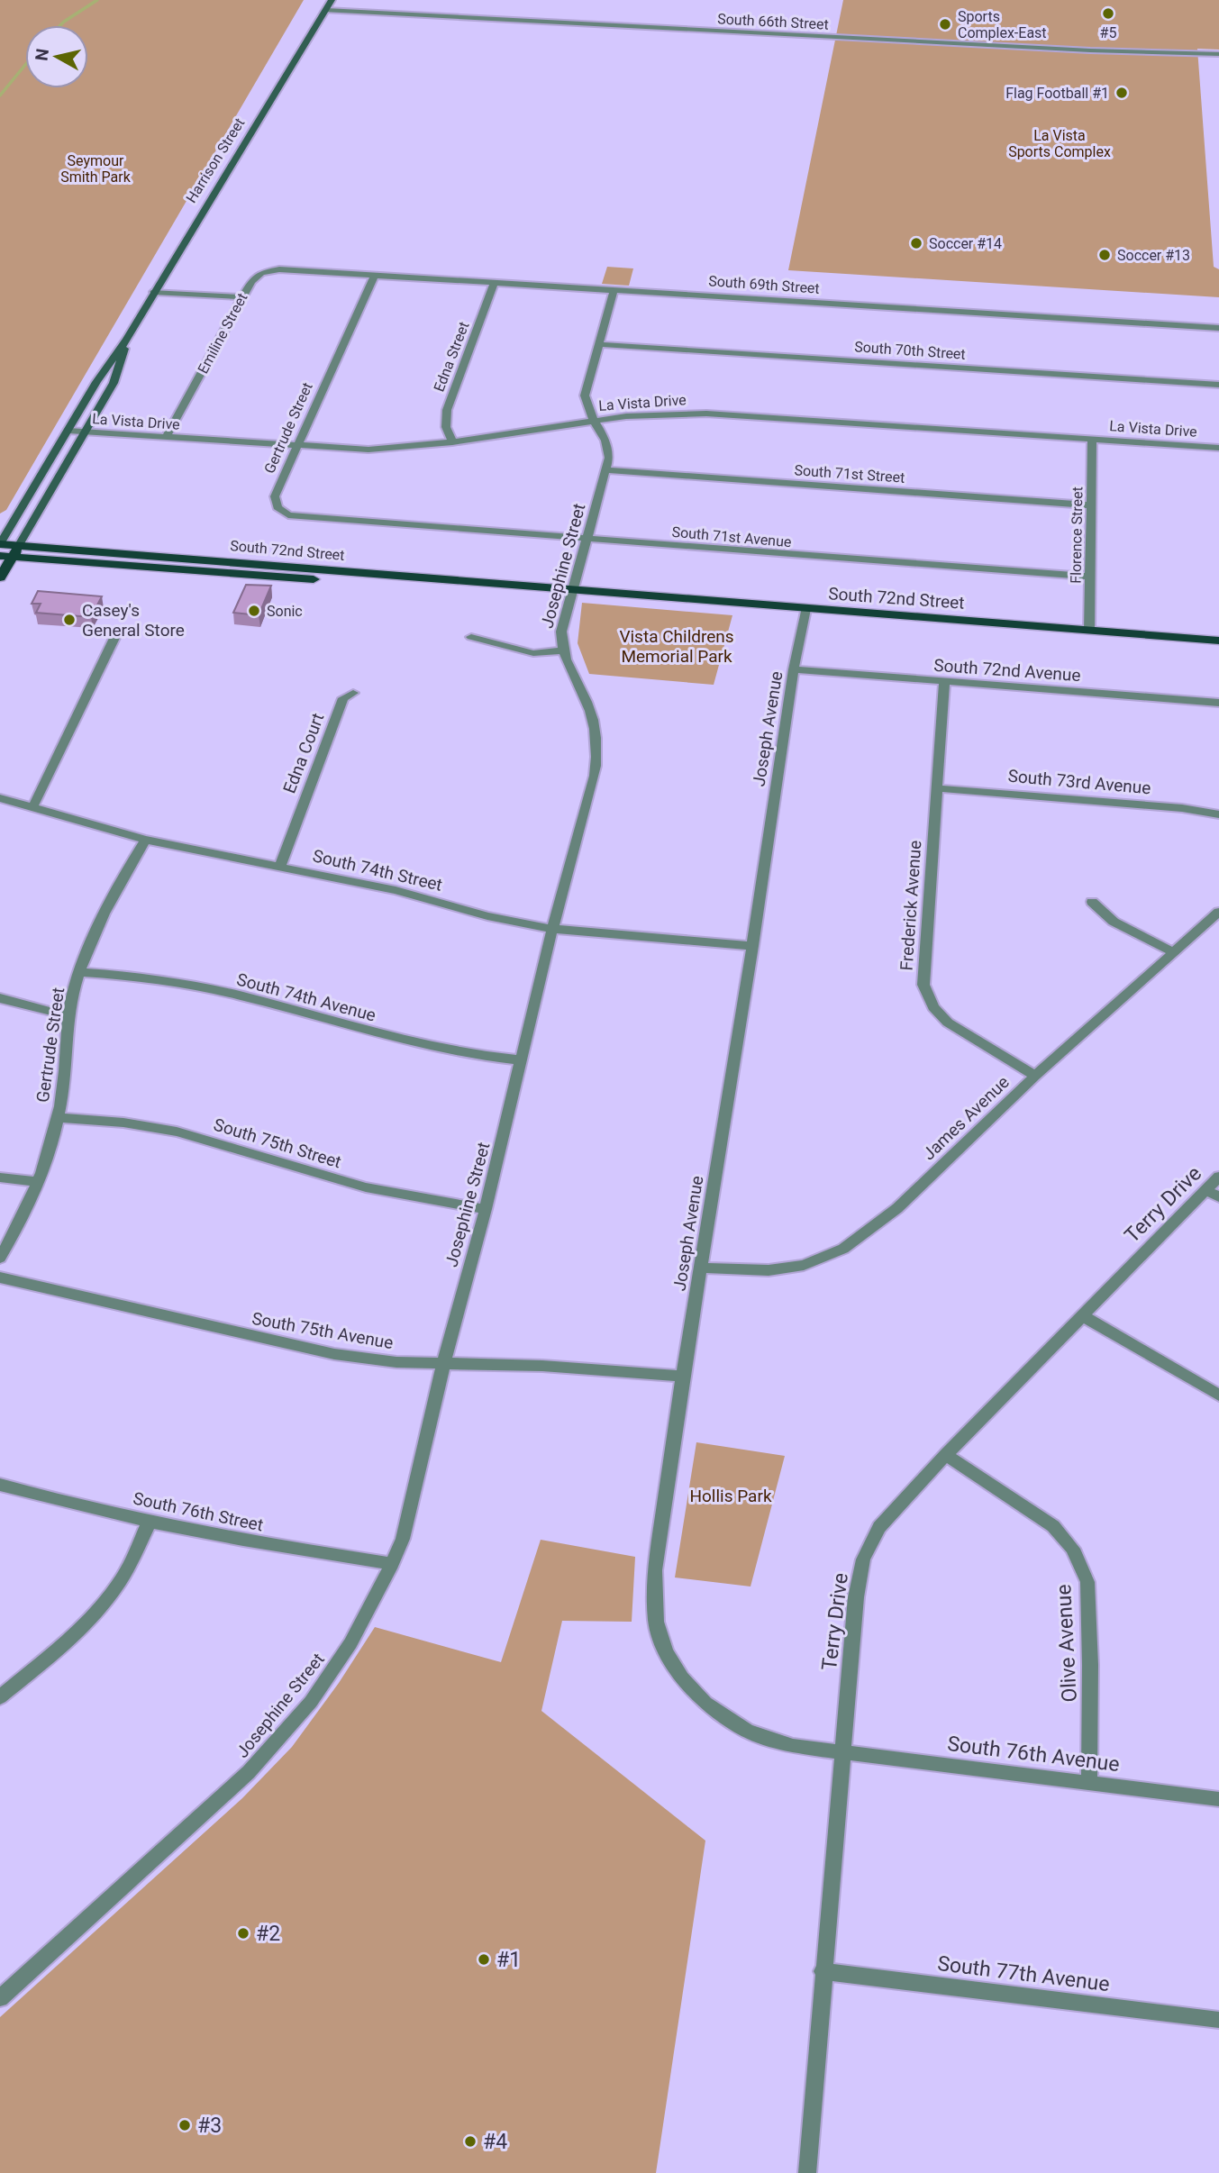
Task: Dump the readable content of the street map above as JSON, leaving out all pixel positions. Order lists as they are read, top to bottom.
{
  "streets": {
    "main road": ["Harrison Street", "South 72nd Street"],
    "street": [
      "South 66th Street",
      "South 69th Street",
      "Emiline Street",
      "South 70th Street",
      "Edna Street",
      "La Vista Drive",
      "Gertrude Street",
      "South 71st Street",
      "Florence Street",
      "South 71st Avenue",
      "Josephine Street",
      "South 72nd Avenue",
      "Joseph Avenue",
      "Edna Court",
      "South 73rd Avenue",
      "South 74th Street",
      "Frederick Avenue",
      "South 74th Avenue",
      "James Avenue",
      "South 75th Street",
      "Terry Drive",
      "South 75th Avenue",
      "South 76th Street",
      "Olive Avenue",
      "South 76th Avenue",
      "South 77th Avenue"
    ]
  },
  "crossings": [
    ["South 66th Street", "Harrison Street"],
    ["Harrison Street", "La Vista Drive"],
    ["Harrison Street", "South 72nd Street"],
    ["South 69th Street", "Emiline Street"],
    ["South 69th Street", "Edna Street"],
    ["South 69th Street", "Gertrude Street"],
    ["South 69th Street", "Josephine Street"],
    ["Emiline Street", "La Vista Drive"],
    ["South 70th Street", "Josephine Street"],
    ["Edna Street", "La Vista Drive"],
    ["La Vista Drive", "Gertrude Street"],
    ["La Vista Drive", "Florence Street"],
    ["La Vista Drive", "Josephine Street"],
    ["Gertrude Street", "South 71st Avenue"],
    ["Gertrude Street", "South 74th Street"],
    ["Gertrude Street", "South 74th Avenue"],
    ["Gertrude Street", "South 75th Street"],
    ["South 71st Street", "Florence Street"],
    ["South 71st Street", "Josephine Street"],
    ["Florence Street", "South 71st Avenue"],
    ["Florence Street", "South 72nd Street"],
    ["South 71st Avenue", "Josephine Street"],
    ["South 72nd Street", "Josephine Street"],
    ["South 72nd Street", "Joseph Avenue"],
    ["Josephine Street", "South 74th Street"],
    ["Josephine Street", "South 74th Avenue"],
    ["Josephine Street", "South 75th Street"],
    ["Josephine Street", "South 75th Avenue"],
    ["Josephine Street", "South 76th Street"],
    ["South 72nd Avenue", "Joseph Avenue"],
    ["South 72nd Avenue", "Frederick Avenue"],
    ["Joseph Avenue", "South 74th Street"],
    ["Joseph Avenue", "James Avenue"],
    ["Joseph Avenue", "Terry Drive"],
    ["Joseph Avenue", "South 75th Avenue"],
    ["Joseph Avenue", "South 76th Avenue"],
    ["Edna Court", "South 74th Street"],
    ["South 73rd Avenue", "Frederick Avenue"],
    ["Frederick Avenue", "James Avenue"],
    ["Terry Drive", "Olive Avenue"],
    ["Terry Drive", "South 76th Avenue"],
    ["Terry Drive", "South 77th Avenue"],
    ["Olive Avenue", "South 76th Avenue"]
  ],
  "parks": [
    "La Vista Sports Complex",
    "Seymour Smith Park",
    "Vista Childrens Memorial Park",
    "Hollis Park"
  ],
  "places": [
    "#5",
    "Sports Complex-East",
    "Flag Football #1",
    "Soccer #14",
    "Soccer #13",
    "Sonic",
    "Casey's General Store",
    "#2",
    "#1",
    "#3",
    "#4"
  ],
  "north": "left"
}
